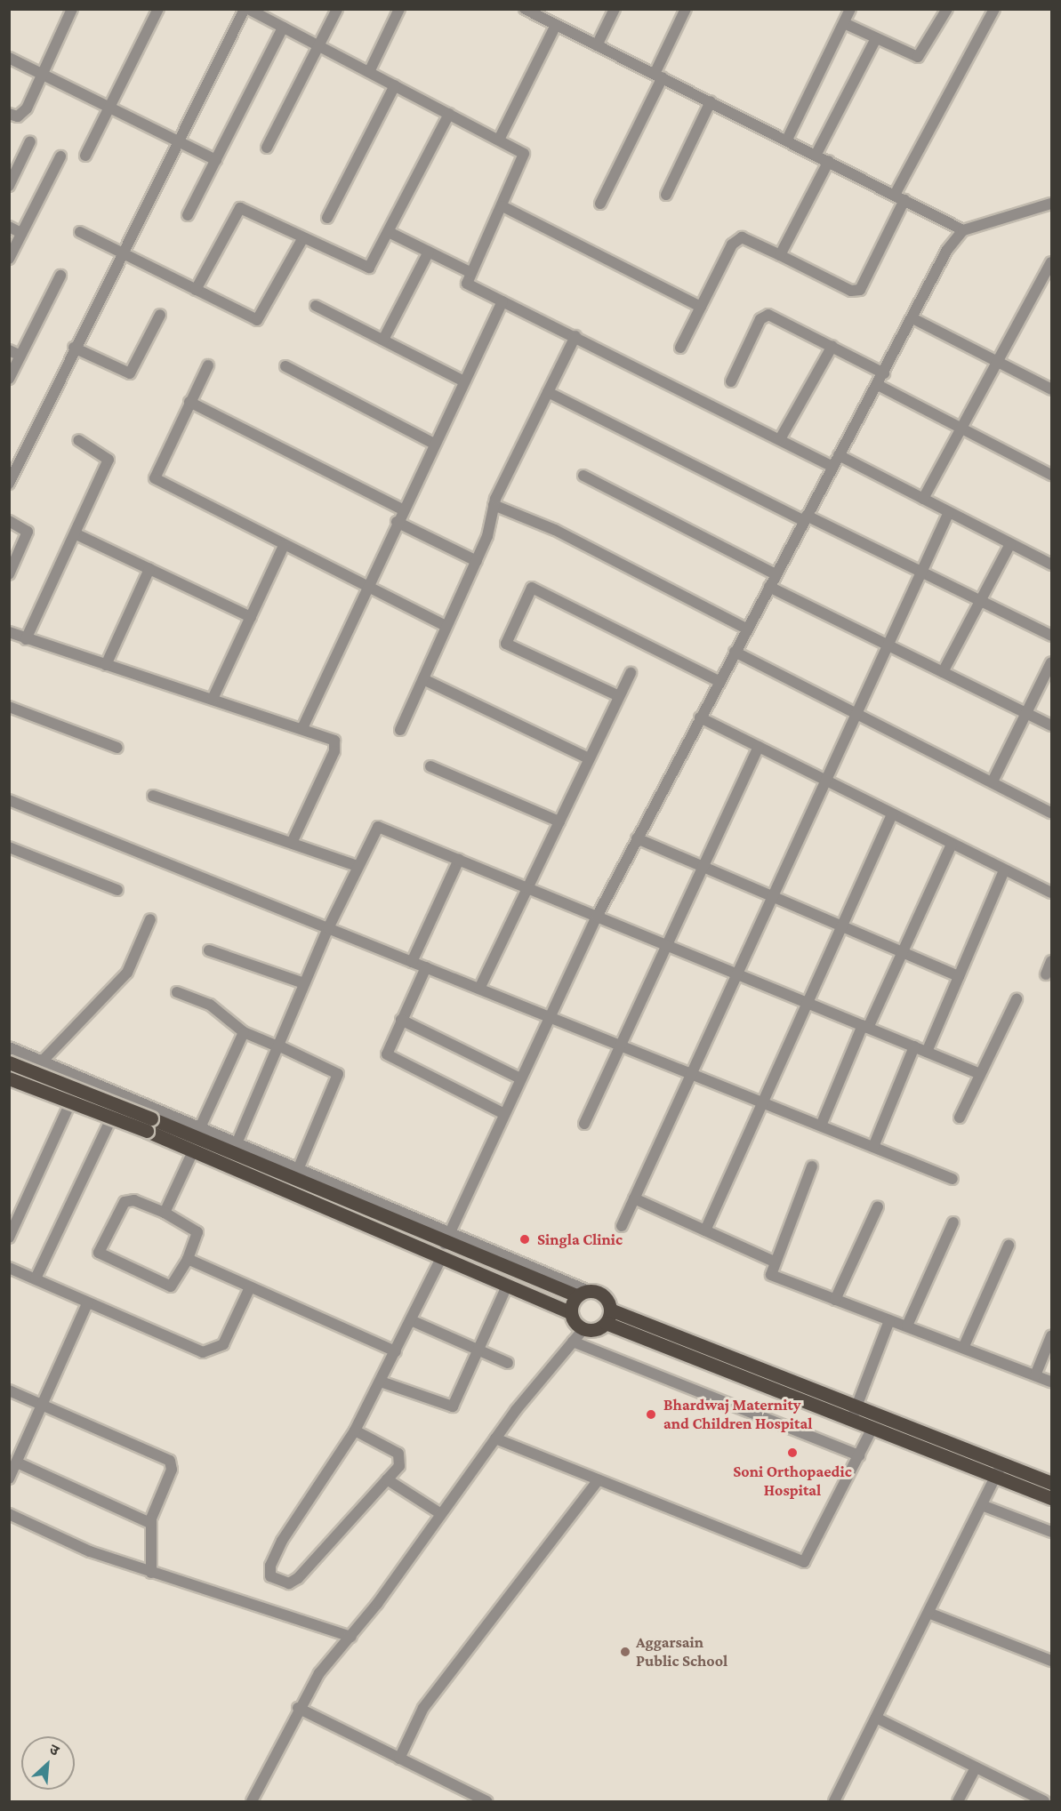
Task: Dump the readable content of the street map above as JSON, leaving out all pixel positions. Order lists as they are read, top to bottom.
{
  "places": [
    "Singla Clinic",
    "Bhardwaj Maternity and Children Hospital",
    "Soni Orthopaedic Hospital",
    "Aggarsain Public School"
  ],
  "north": "top right"
}
